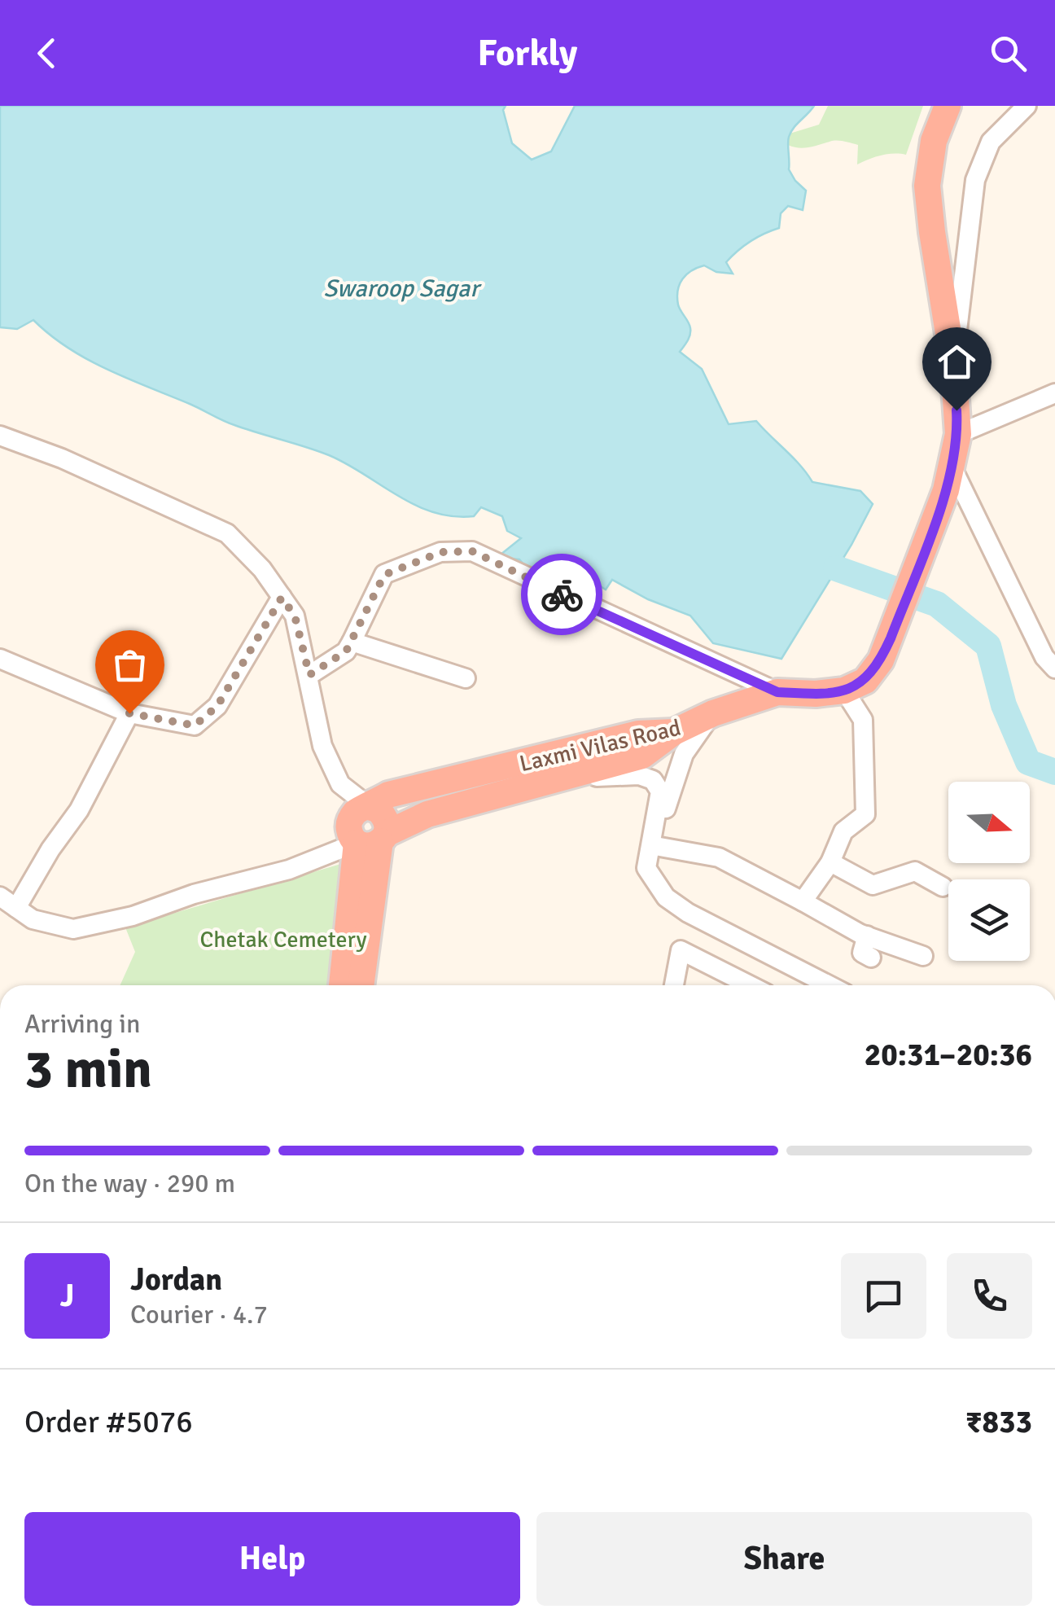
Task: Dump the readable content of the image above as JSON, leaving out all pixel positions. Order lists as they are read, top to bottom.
{
  "streets": {
    "highway": ["Laxmi Vilas Road"]
  },
  "water": ["Swaroop Sagar"],
  "parks": ["Chetak Cemetery"],
  "north": "right",
  "page": {
    "header": "Forkly",
    "heading": ["3 min", "Arriving in", "20:31–20:36"],
    "panel": [
      "Jordan",
      "Courier · 4.7",
      "Order #5076",
      "₹833"
    ],
    "bar": "On the way · 290 m",
    "round": "J",
    "buttons": ["Help", "Share"]
  }
}
